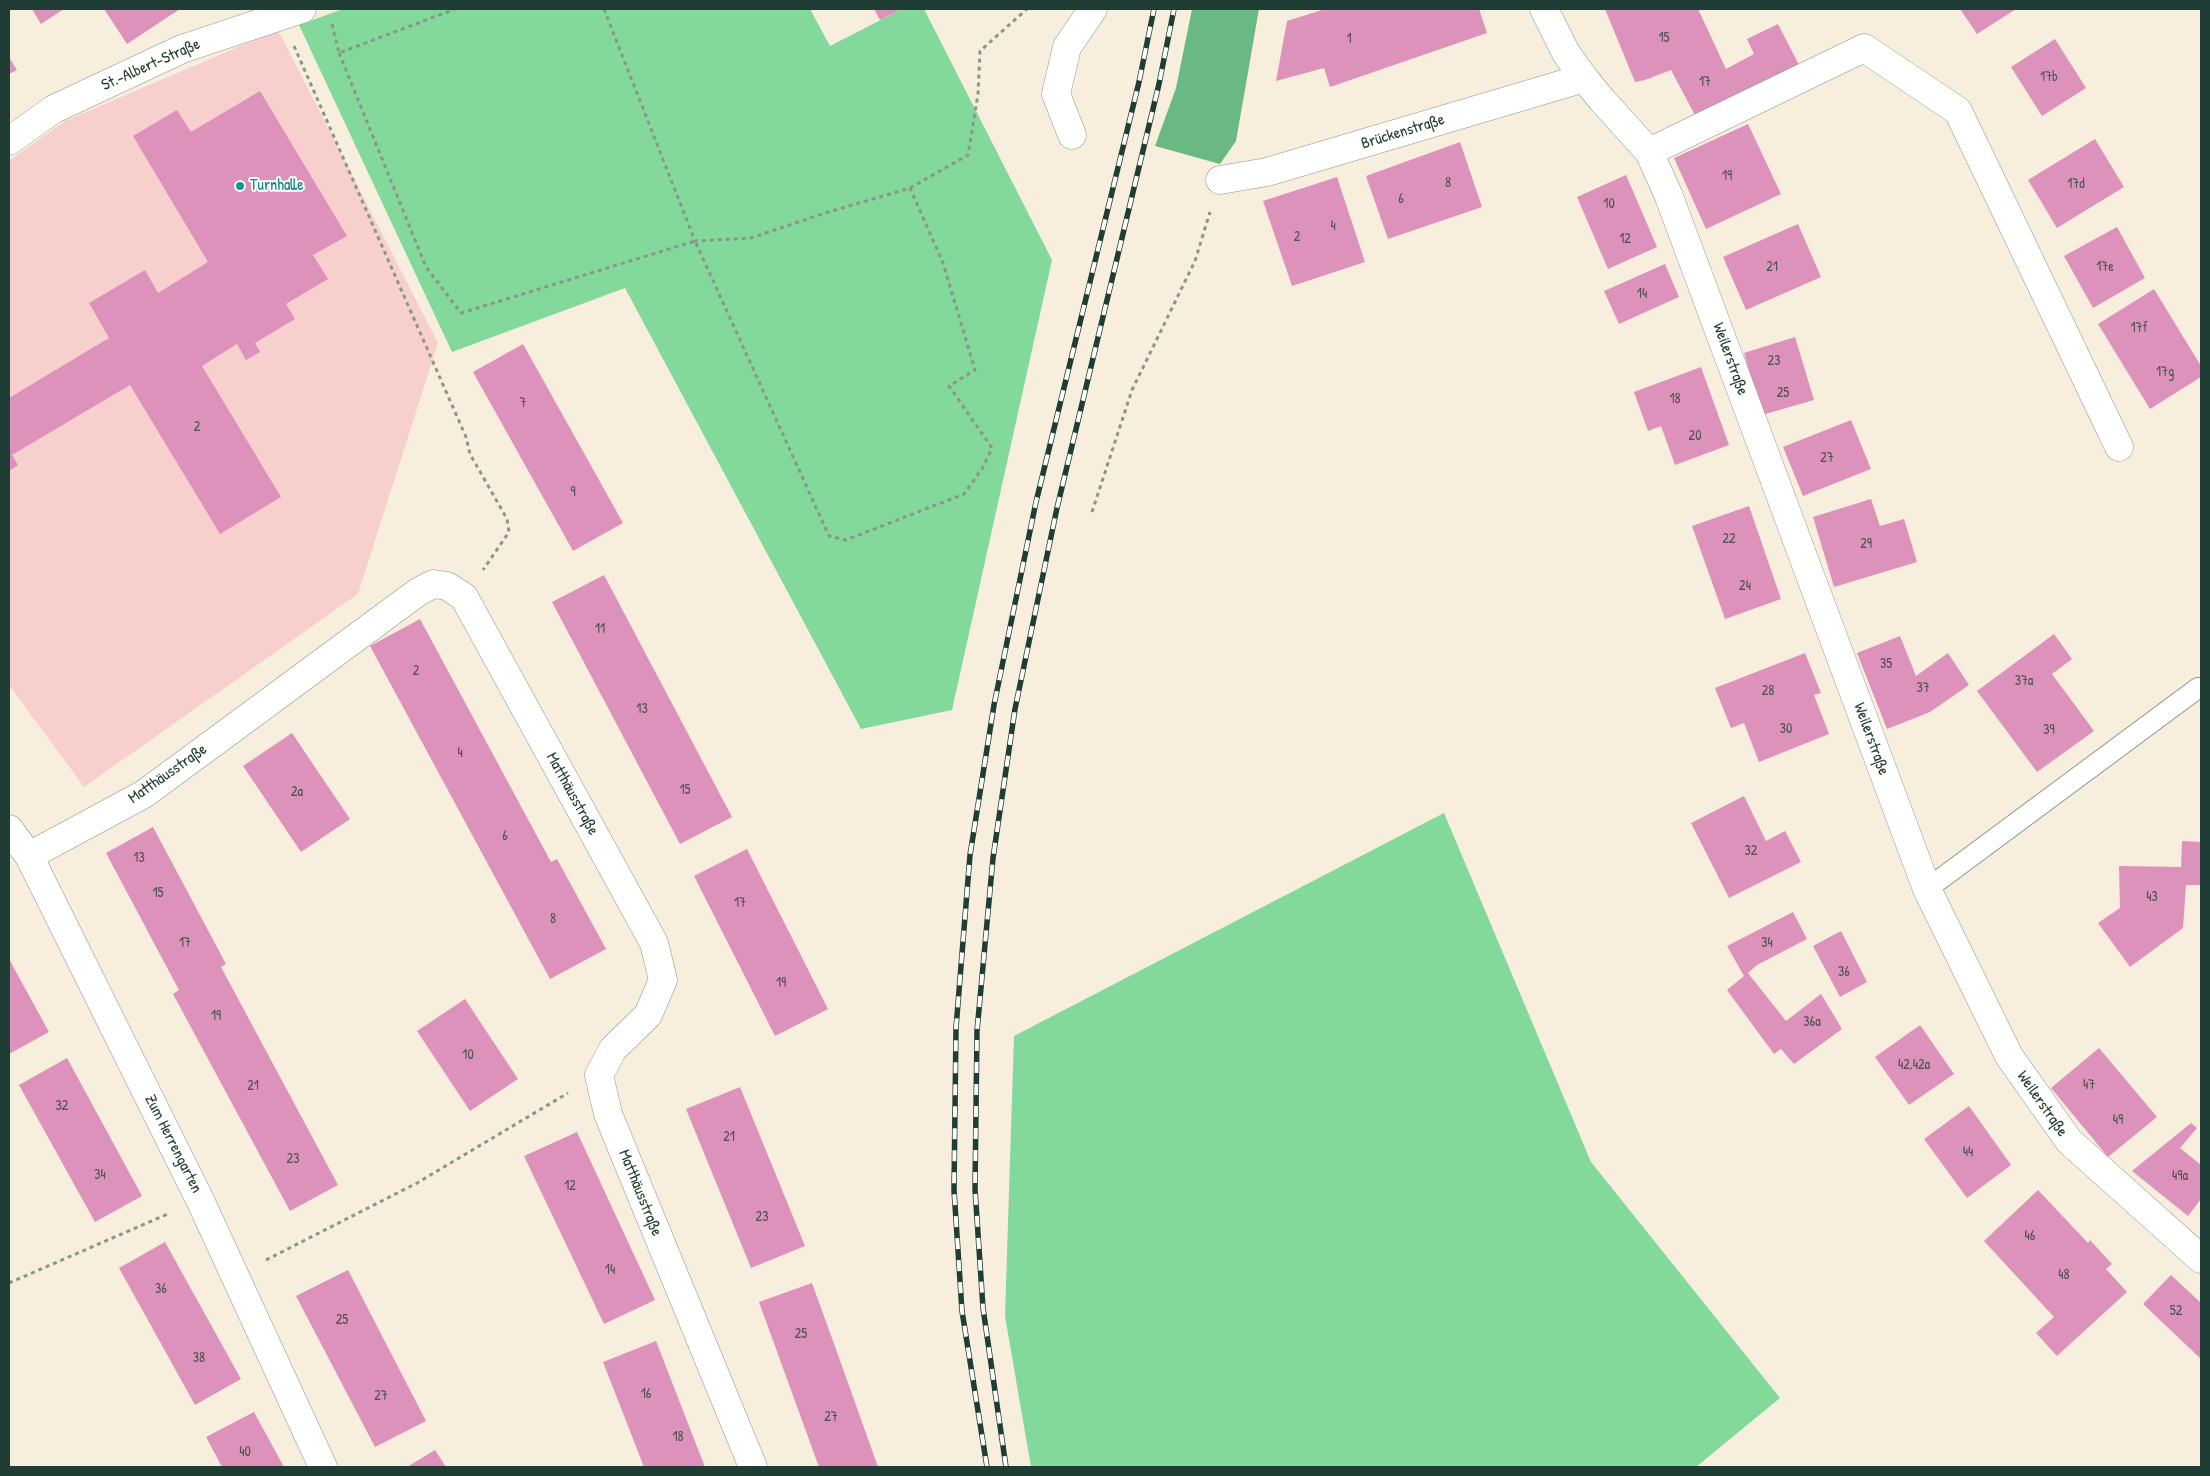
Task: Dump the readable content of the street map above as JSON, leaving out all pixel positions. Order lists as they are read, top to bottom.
{
  "streets": {
    "street": [
      "St.-Albert-Straße",
      "Brückenstraße",
      "Weilerstraße",
      "Matthäusstraße",
      "Zum Herrengarten"
    ]
  },
  "crossings": [
    ["Brückenstraße", "Weilerstraße"],
    ["Matthäusstraße", "Zum Herrengarten"]
  ],
  "places": ["Turnhalle"],
  "house_numbers": [
    "15",
    "1",
    "17b",
    "17",
    "19",
    "8",
    "17d",
    "6",
    "10",
    "4",
    "2",
    "12",
    "21",
    "17e",
    "14",
    "17f",
    "23",
    "17g",
    "25",
    "18",
    "7",
    "2",
    "20",
    "27",
    "9",
    "22",
    "29",
    "24",
    "11",
    "35",
    "2",
    "37a",
    "37",
    "28",
    "13",
    "30",
    "39",
    "4",
    "15",
    "2a",
    "6",
    "32",
    "13",
    "15",
    "43",
    "17",
    "8",
    "17",
    "34",
    "36",
    "19",
    "19",
    "36a",
    "10",
    "42,42a",
    "47",
    "21",
    "32",
    "49",
    "21",
    "44",
    "23",
    "34",
    "49a",
    "12",
    "23",
    "46",
    "14",
    "48",
    "36",
    "52",
    "25",
    "25",
    "38",
    "16",
    "27",
    "27",
    "18",
    "40"
  ]
}
